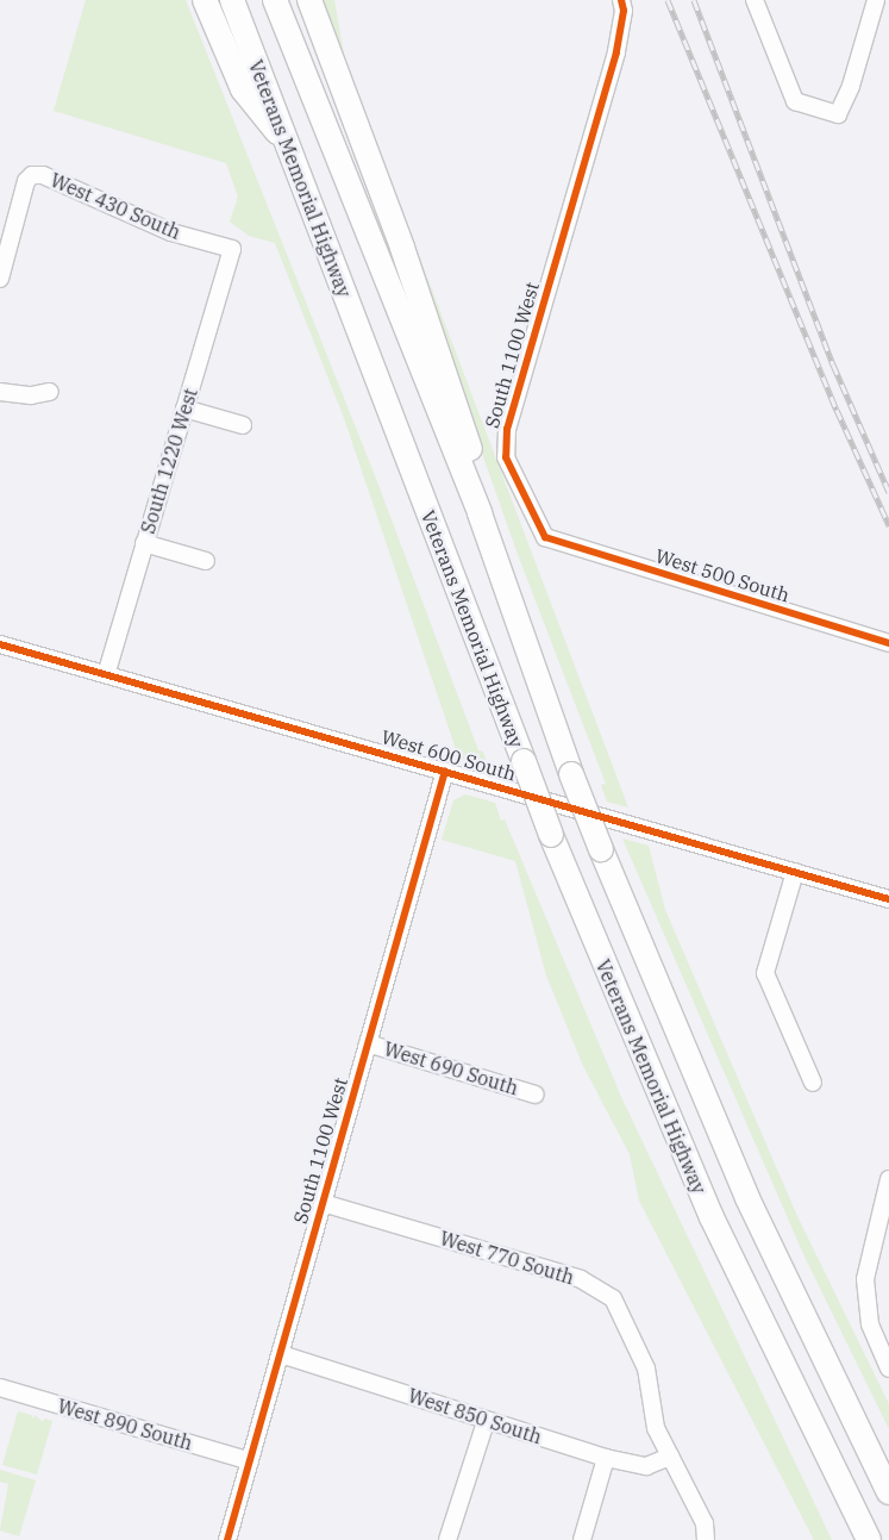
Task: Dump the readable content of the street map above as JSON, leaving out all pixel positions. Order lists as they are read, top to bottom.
{
  "streets": {
    "highway": ["Veterans Memorial Highway"],
    "street": [
      "West 430 South",
      "South 1100 West",
      "South 1220 West",
      "West 500 South",
      "West 600 South",
      "West 690 South",
      "West 770 South",
      "West 850 South",
      "West 890 South"
    ]
  },
  "crossings": [
    ["West 430 South", "South 1220 West"],
    ["South 1100 West", "West 500 South"],
    ["South 1100 West", "West 600 South"],
    ["South 1100 West", "West 690 South"],
    ["South 1100 West", "West 770 South"],
    ["South 1100 West", "West 850 South"],
    ["South 1100 West", "West 890 South"],
    ["South 1220 West", "West 600 South"],
    ["West 770 South", "West 850 South"]
  ]
}
